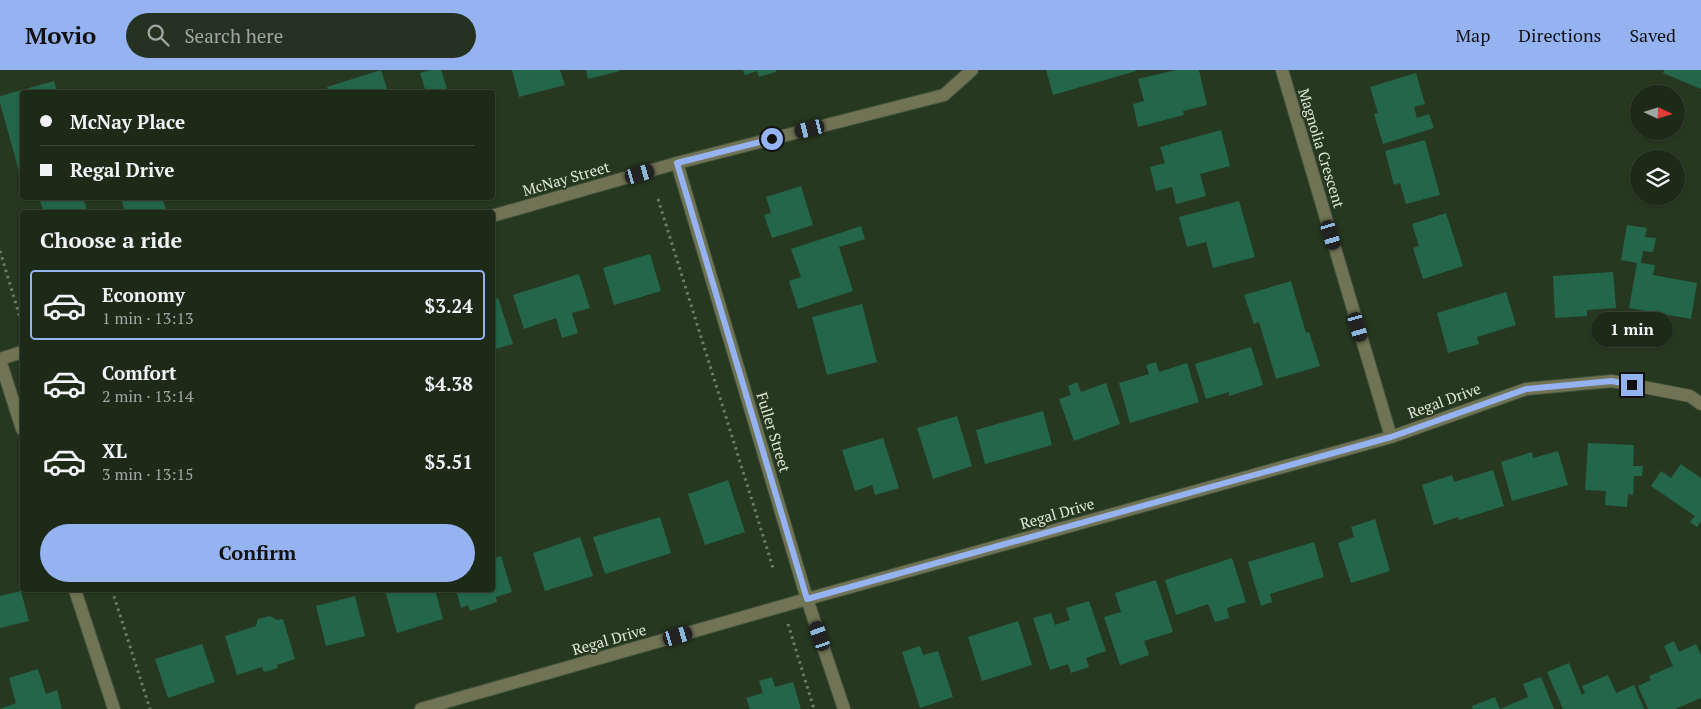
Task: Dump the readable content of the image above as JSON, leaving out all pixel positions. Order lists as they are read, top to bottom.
{
  "streets": {
    "street": [
      "Magnolia Crescent",
      "McNay Street",
      "Regal Drive",
      "Fuller Street"
    ]
  },
  "crossings": [
    ["Magnolia Crescent", "Regal Drive"],
    ["McNay Street", "Fuller Street"],
    ["Regal Drive", "Fuller Street"]
  ],
  "north": "right",
  "page": {
    "header": "Movio",
    "search": "Search here",
    "nav": ["Map", "Directions", "Saved"],
    "banner": ["McNay Place", "Regal Drive"],
    "heading": "Choose a ride",
    "list": [
      {
        "name": "Economy",
        "note": "1 min · 13:13",
        "value": "$3.24"
      },
      {
        "name": "Comfort",
        "note": "2 min · 13:14",
        "value": "$4.38"
      },
      {
        "name": "XL",
        "note": "3 min · 13:15",
        "value": "$5.51"
      }
    ],
    "bubble": "1 min",
    "buttons": "Confirm"
  }
}
